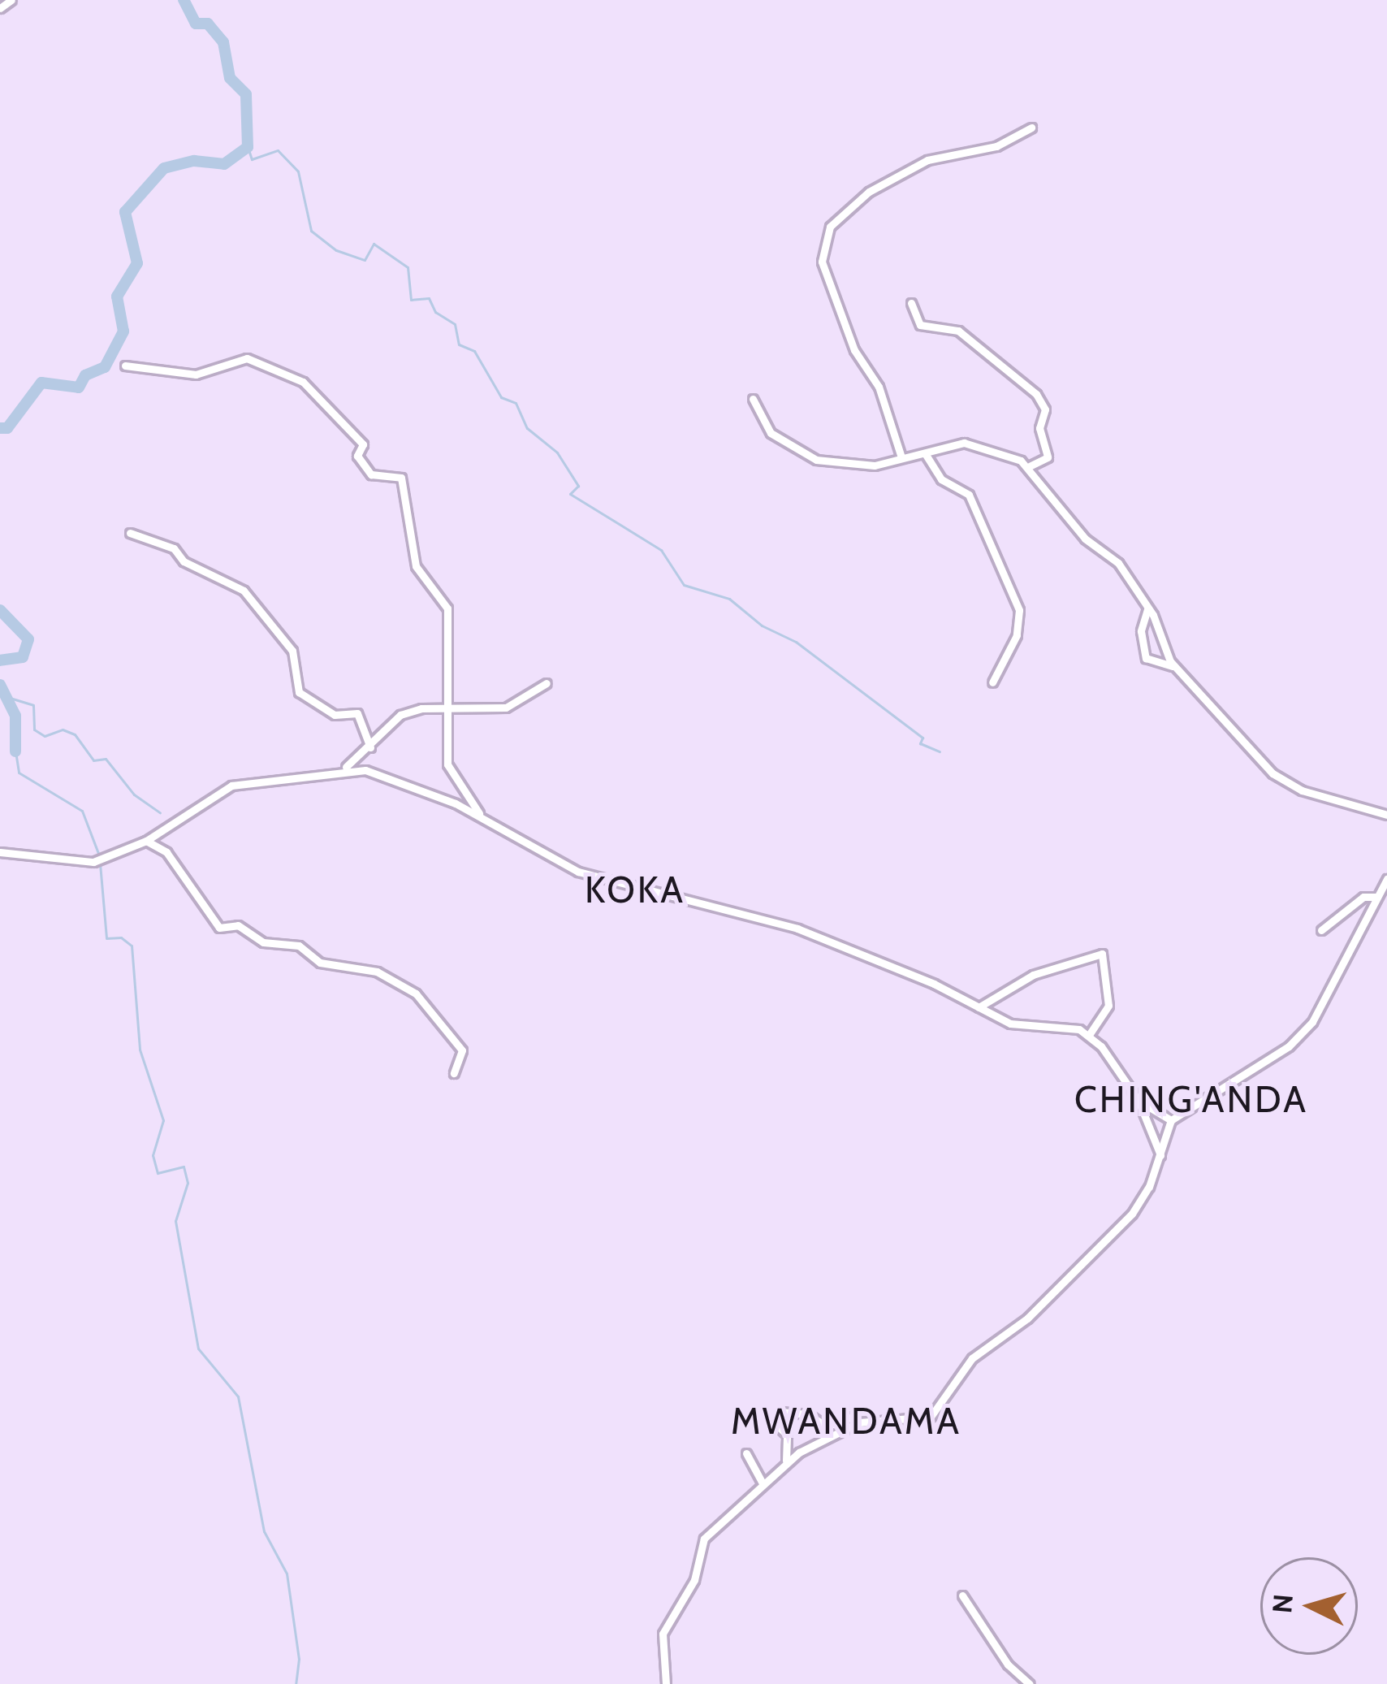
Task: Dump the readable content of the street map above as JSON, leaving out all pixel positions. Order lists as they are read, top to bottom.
{
  "districts": ["KOKA", "CHING'ANDA", "MWANDAMA"],
  "north": "left"
}
